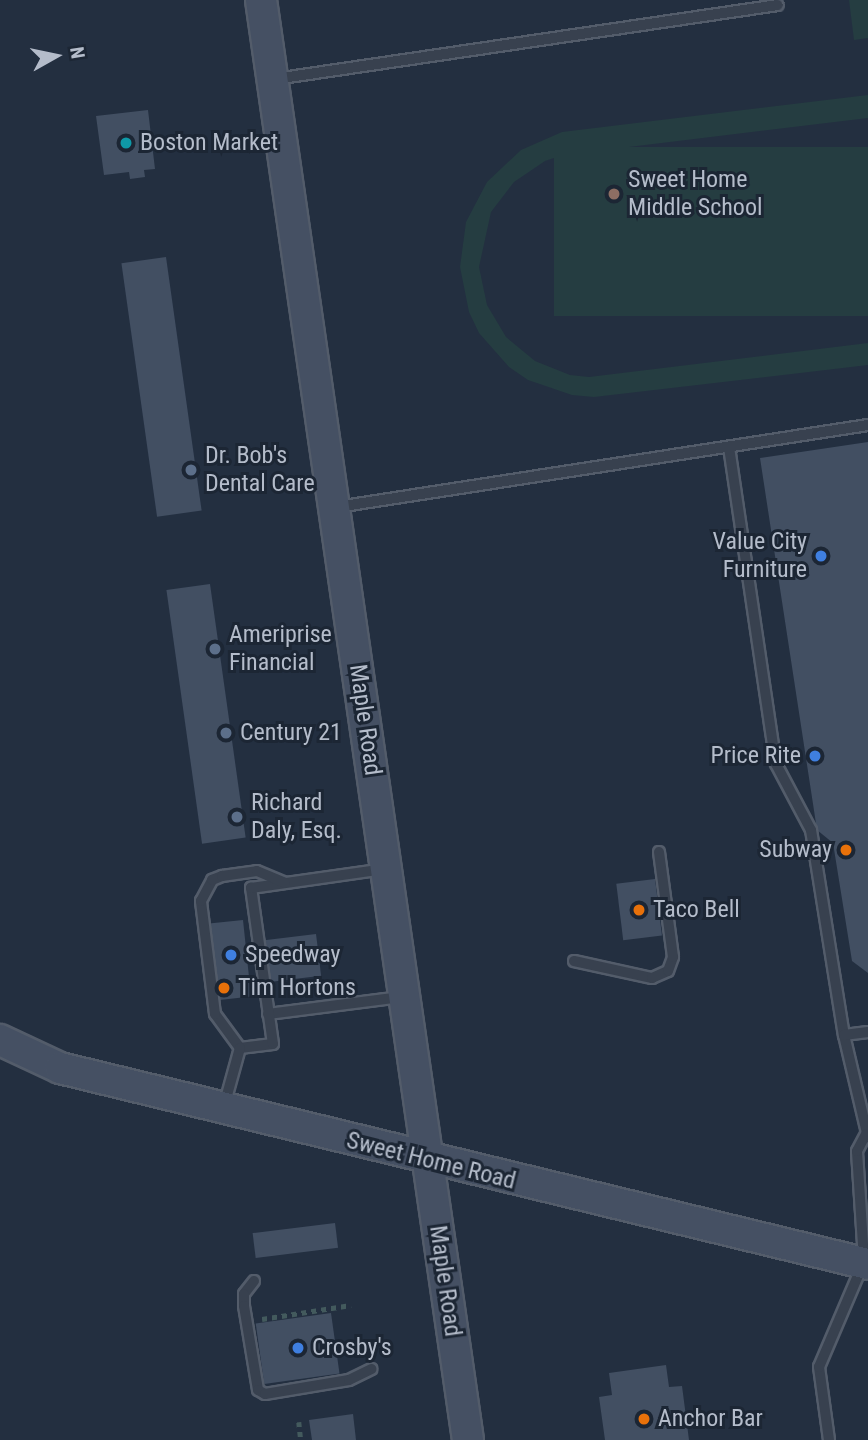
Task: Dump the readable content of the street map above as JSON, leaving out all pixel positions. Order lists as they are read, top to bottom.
{
  "streets": {
    "main road": ["Maple Road", "Sweet Home Road"]
  },
  "crossings": [
    ["Maple Road", "Sweet Home Road"]
  ],
  "places": [
    "Boston Market",
    "Sweet Home Middle School",
    "Dr. Bob's Dental Care",
    "Value City Furniture",
    "Ameriprise Financial",
    "Century 21",
    "Price Rite",
    "Richard Daly, Esq.",
    "Subway",
    "Taco Bell",
    "Speedway",
    "Tim Hortons",
    "Crosby's",
    "Anchor Bar"
  ],
  "north": "right"
}
